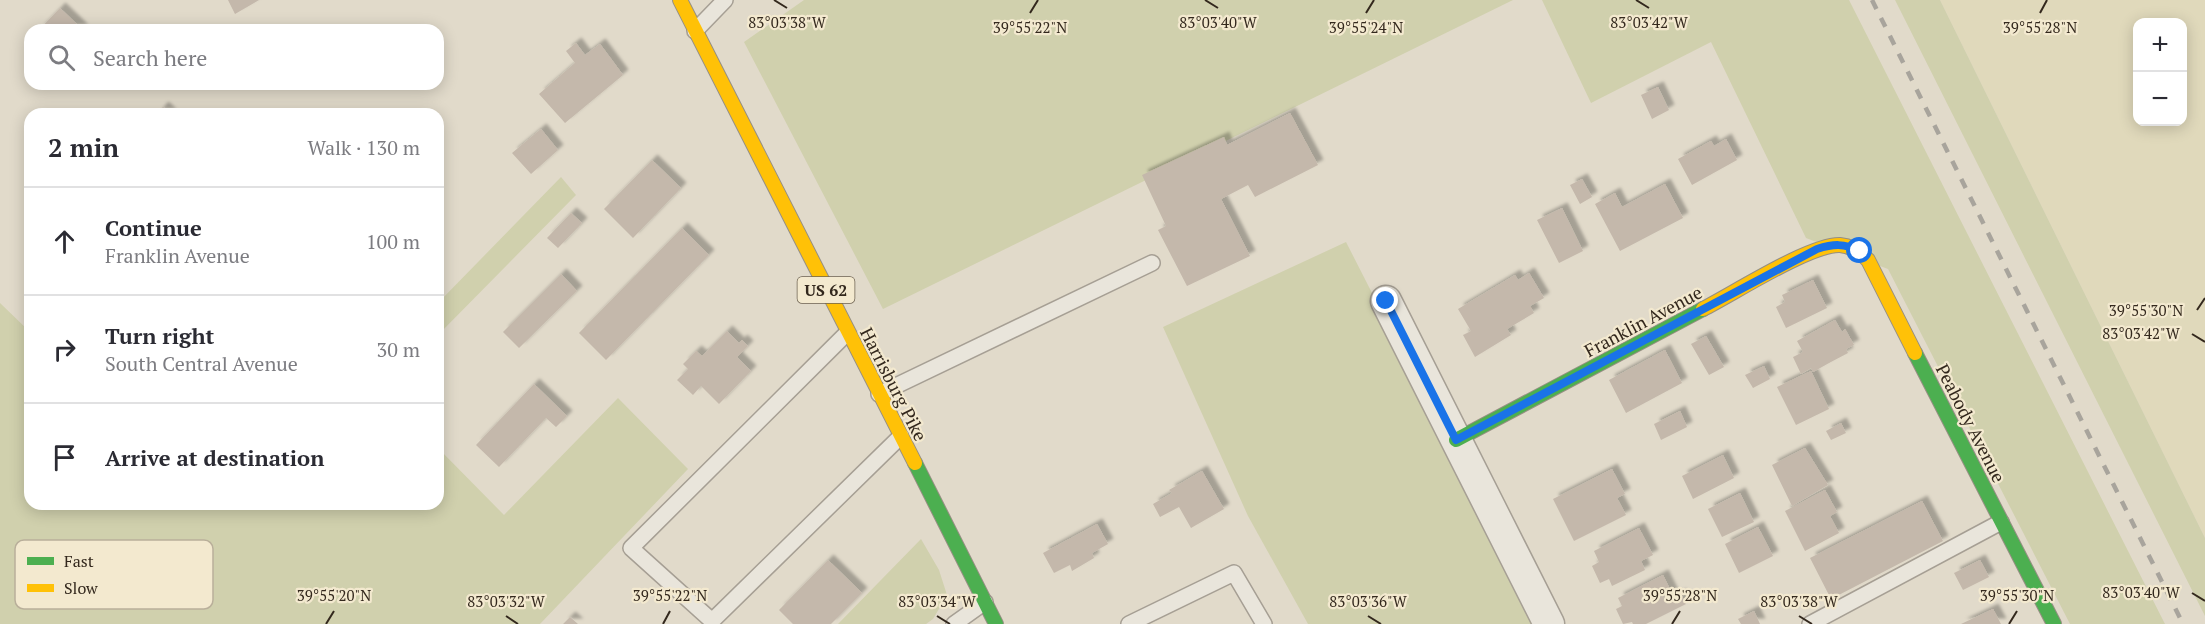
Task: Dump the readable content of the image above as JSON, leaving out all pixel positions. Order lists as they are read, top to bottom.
{
  "streets": {
    "street": [
      "US 62",
      "Franklin Avenue",
      "Harrisburg Pike",
      "Peabody Avenue"
    ]
  },
  "crossings": [
    ["Franklin Avenue", "Peabody Avenue"]
  ],
  "legend": ["Fast", "Slow"],
  "page": {
    "map_buttons": ["+", "−"],
    "search": "Search here",
    "heading": ["2 min", "Walk · 130 m"],
    "list": [
      ["Continue", "Franklin Avenue", "100 m"],
      ["Turn right", "South Central Avenue", "30 m"],
      "Arrive at destination"
    ]
  },
  "coordinates": [
    "83°03'38\"W",
    "83°03'40\"W",
    "83°03'42\"W",
    "39°55'28\"N",
    "39°55'22\"N",
    "39°55'24\"N",
    "39°55'30\"N",
    "39°55'20\"N",
    "83°03'32\"W",
    "83°03'34\"W",
    "83°03'36\"W"
  ]
}
